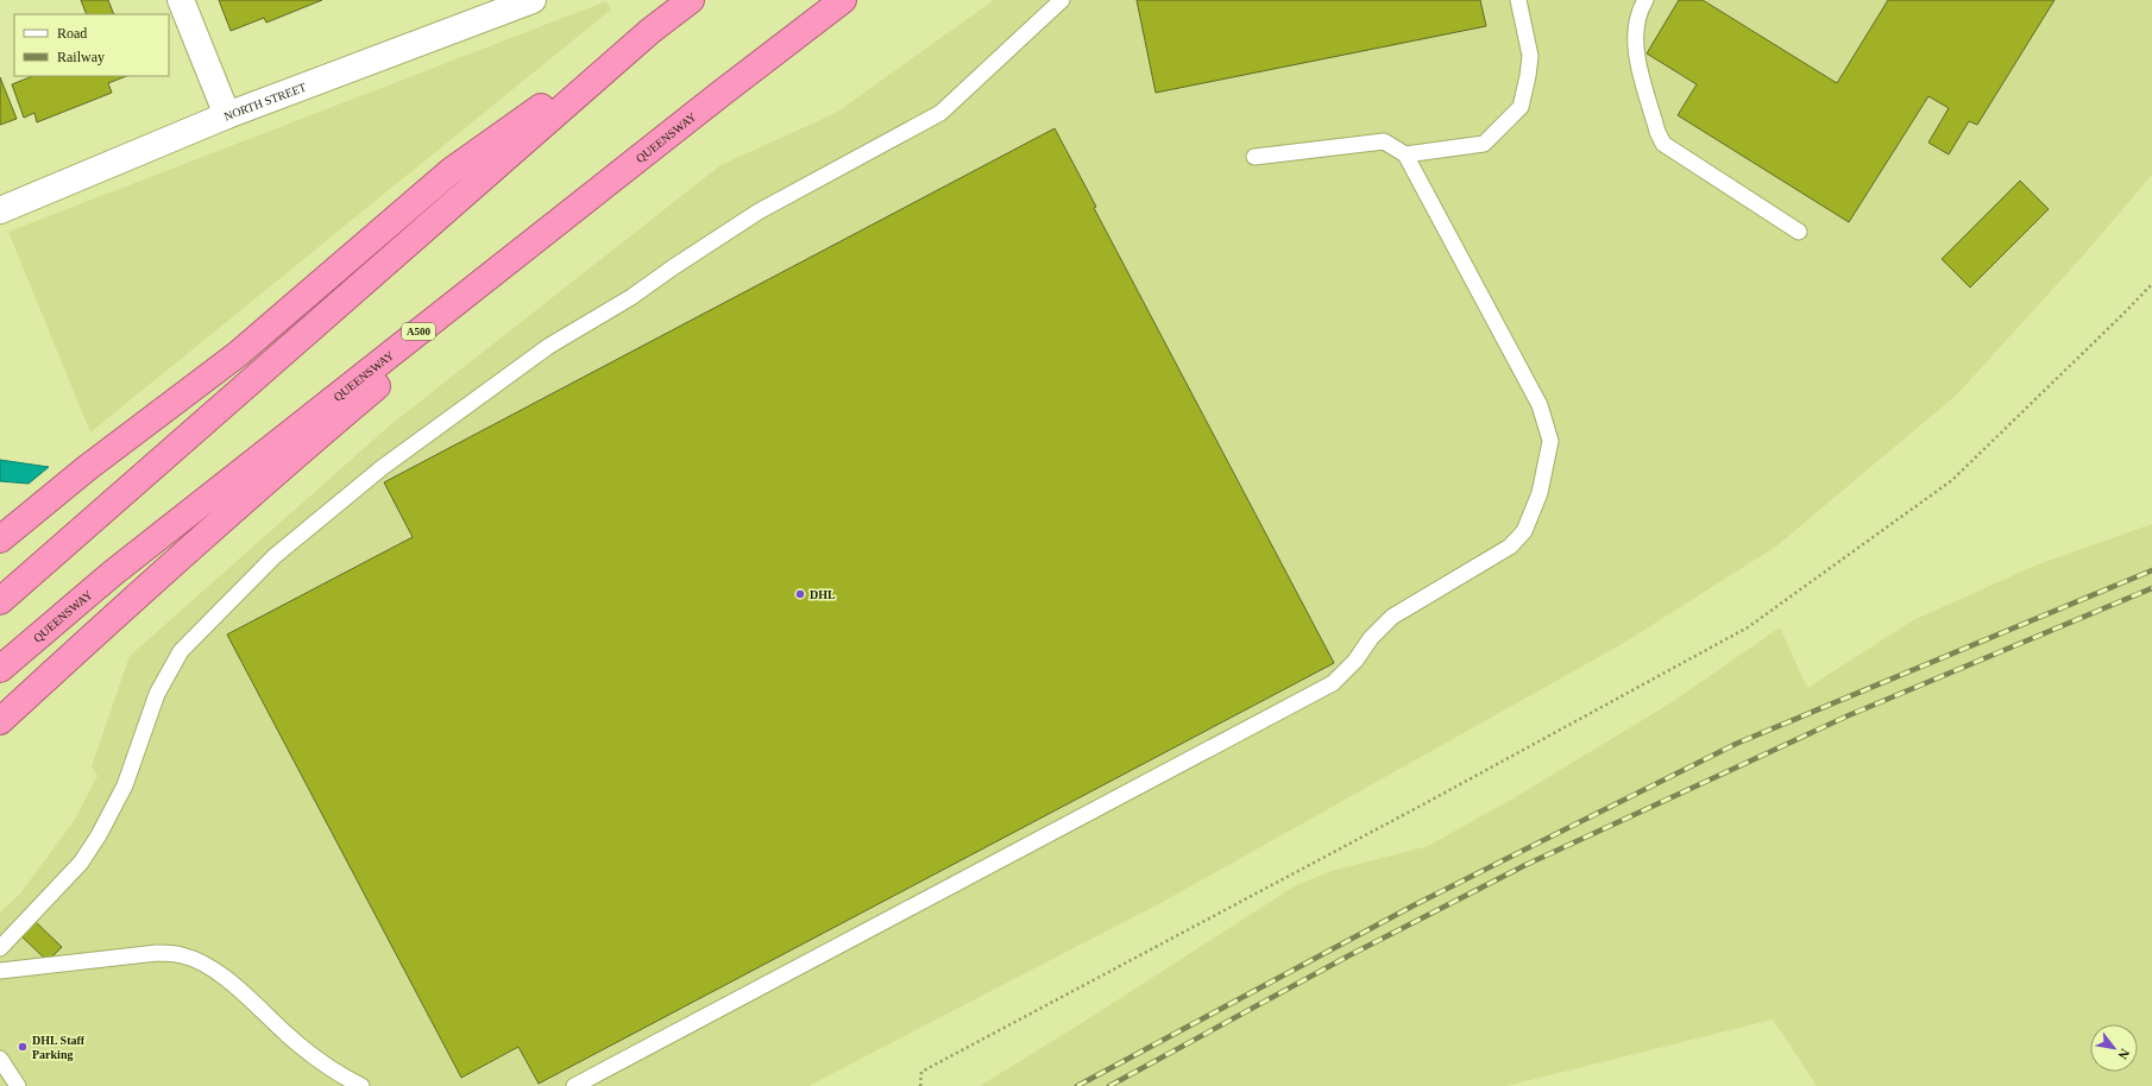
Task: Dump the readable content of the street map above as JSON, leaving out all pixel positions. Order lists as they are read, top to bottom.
{
  "streets": {
    "highway": ["QUEENSWAY", "A500"],
    "street": ["NORTH STREET"]
  },
  "places": ["DHL", "DHL Staff Parking"],
  "legend": ["Road", "Railway"],
  "north": "bottom right"
}
